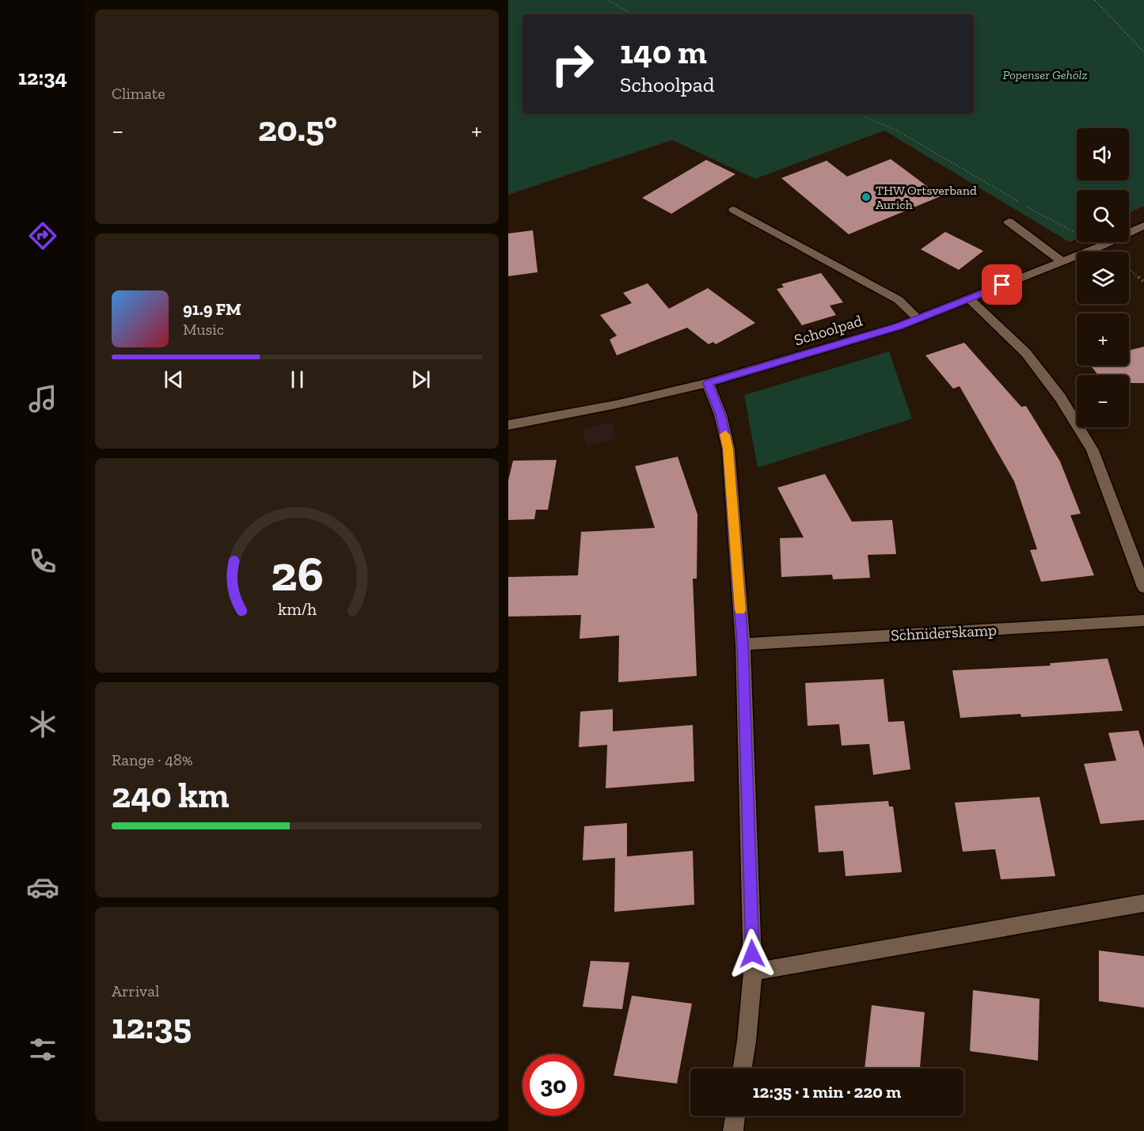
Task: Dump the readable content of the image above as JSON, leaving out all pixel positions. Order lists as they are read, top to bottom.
{
  "streets": {
    "street": ["Schoolpad", "Schniderskamp"]
  },
  "parks": ["Popenser Gehölz"],
  "places": ["THW Ortsverband Aurich"],
  "page": {
    "tabs": "12:34",
    "tile": [
      "Climate",
      ["Range · 48%", "240 km"],
      ["Arrival", "12:35"]
    ],
    "turn": ["140 m", "Schoolpad"],
    "heat": ["−", "20.5°", "+"],
    "map_buttons": ["+", "−"],
    "song": ["91.9 FM", "Music"],
    "limit": "30",
    "trip": "12:35 · 1 min · 220 m",
    "gauge": ["26", "km/h"]
  }
}
